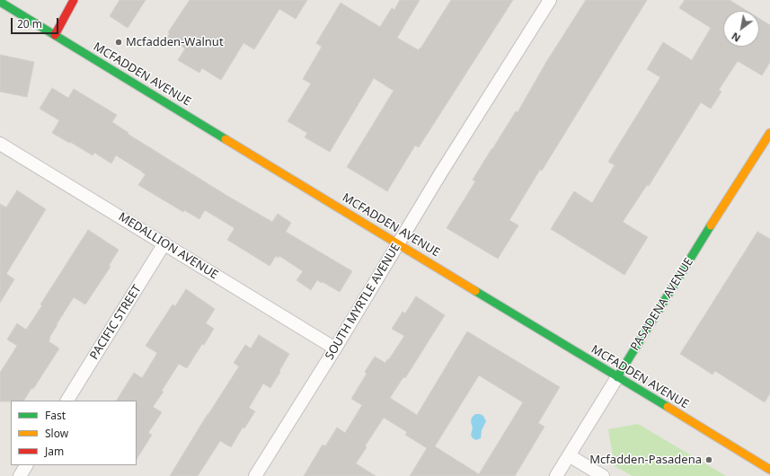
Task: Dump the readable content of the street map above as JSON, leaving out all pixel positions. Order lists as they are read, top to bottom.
{
  "streets": {
    "main road": ["MCFADDEN AVENUE", "PASADENA AVENUE"],
    "street": ["MEDALLION AVENUE", "SOUTH MYRTLE AVENUE", "PACIFIC STREET"]
  },
  "crossings": [
    ["MCFADDEN AVENUE", "SOUTH MYRTLE AVENUE"],
    ["MCFADDEN AVENUE", "PASADENA AVENUE"],
    ["MEDALLION AVENUE", "SOUTH MYRTLE AVENUE"],
    ["MEDALLION AVENUE", "PACIFIC STREET"]
  ],
  "places": ["Mcfadden-Walnut", "Mcfadden-Pasadena"],
  "legend": ["Fast", "Slow", "Jam"],
  "scale_bar": "20 m",
  "north": "bottom left"
}
